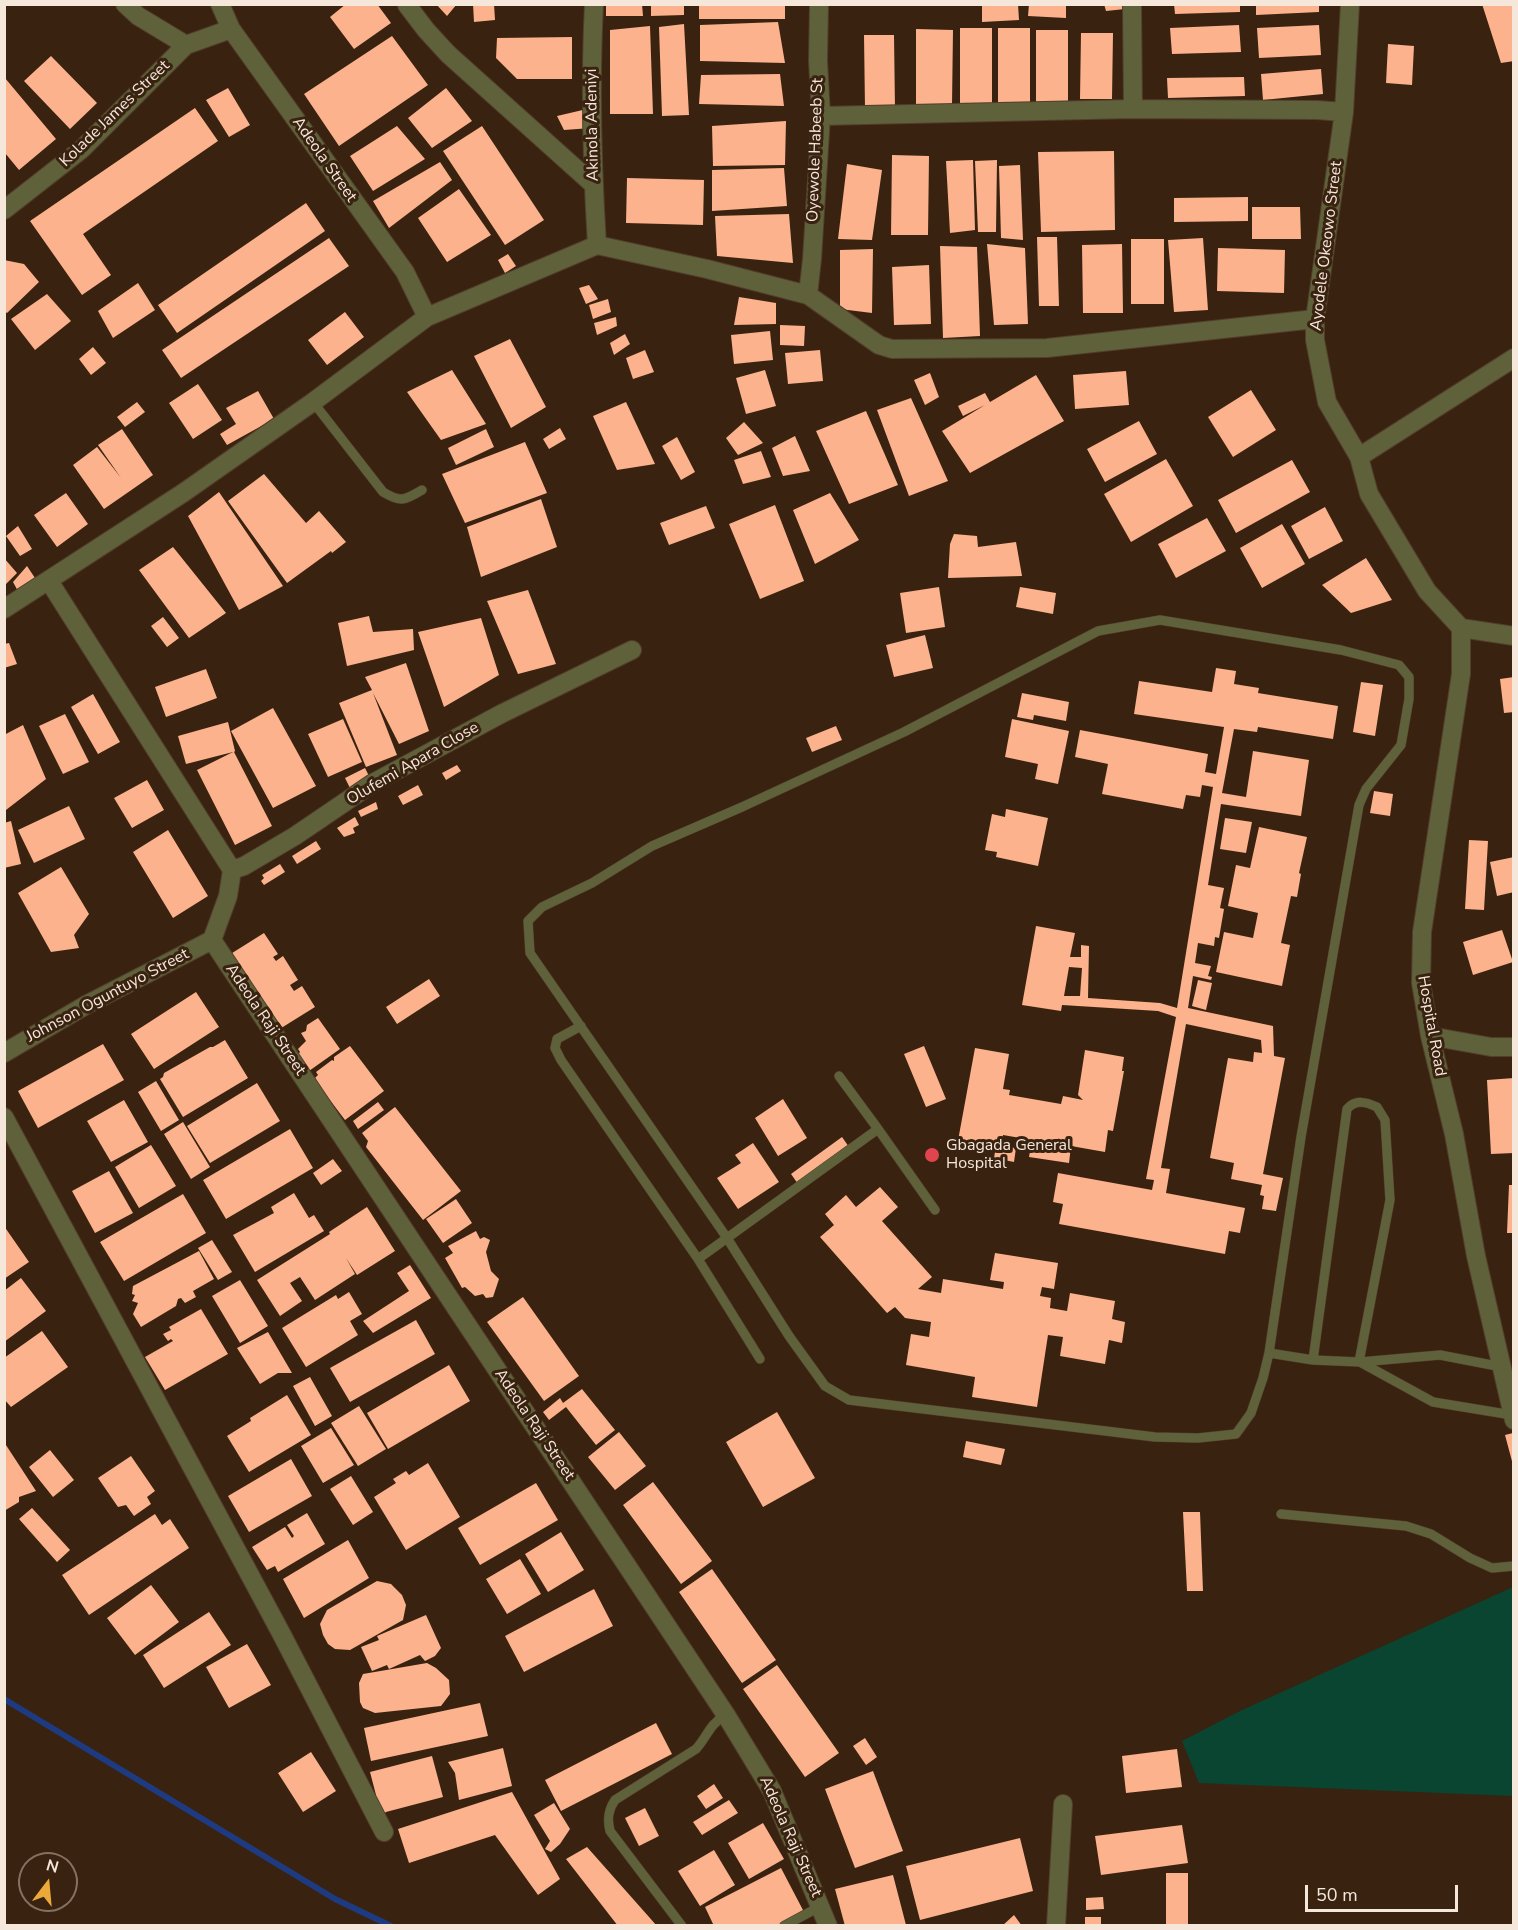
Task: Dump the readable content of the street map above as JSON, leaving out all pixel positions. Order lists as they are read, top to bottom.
{
  "streets": {
    "street": [
      "Kolade James Street",
      "Akinola Adeniyi",
      "Oyewole Habeeb St",
      "Adeola Street",
      "Ayodele Okeowo Street",
      "Olufemi Apara Close",
      "Johnson Oguntuyo Street",
      "Adeola Raji Street",
      "Hospital Road"
    ]
  },
  "crossings": [
    ["Kolade James Street", "Adeola Street"],
    ["Ayodele Okeowo Street", "Hospital Road"],
    ["Johnson Oguntuyo Street", "Adeola Raji Street"]
  ],
  "places": ["Gbagada General Hospital"],
  "scale_bar": "50 m",
  "north": "top"
}
